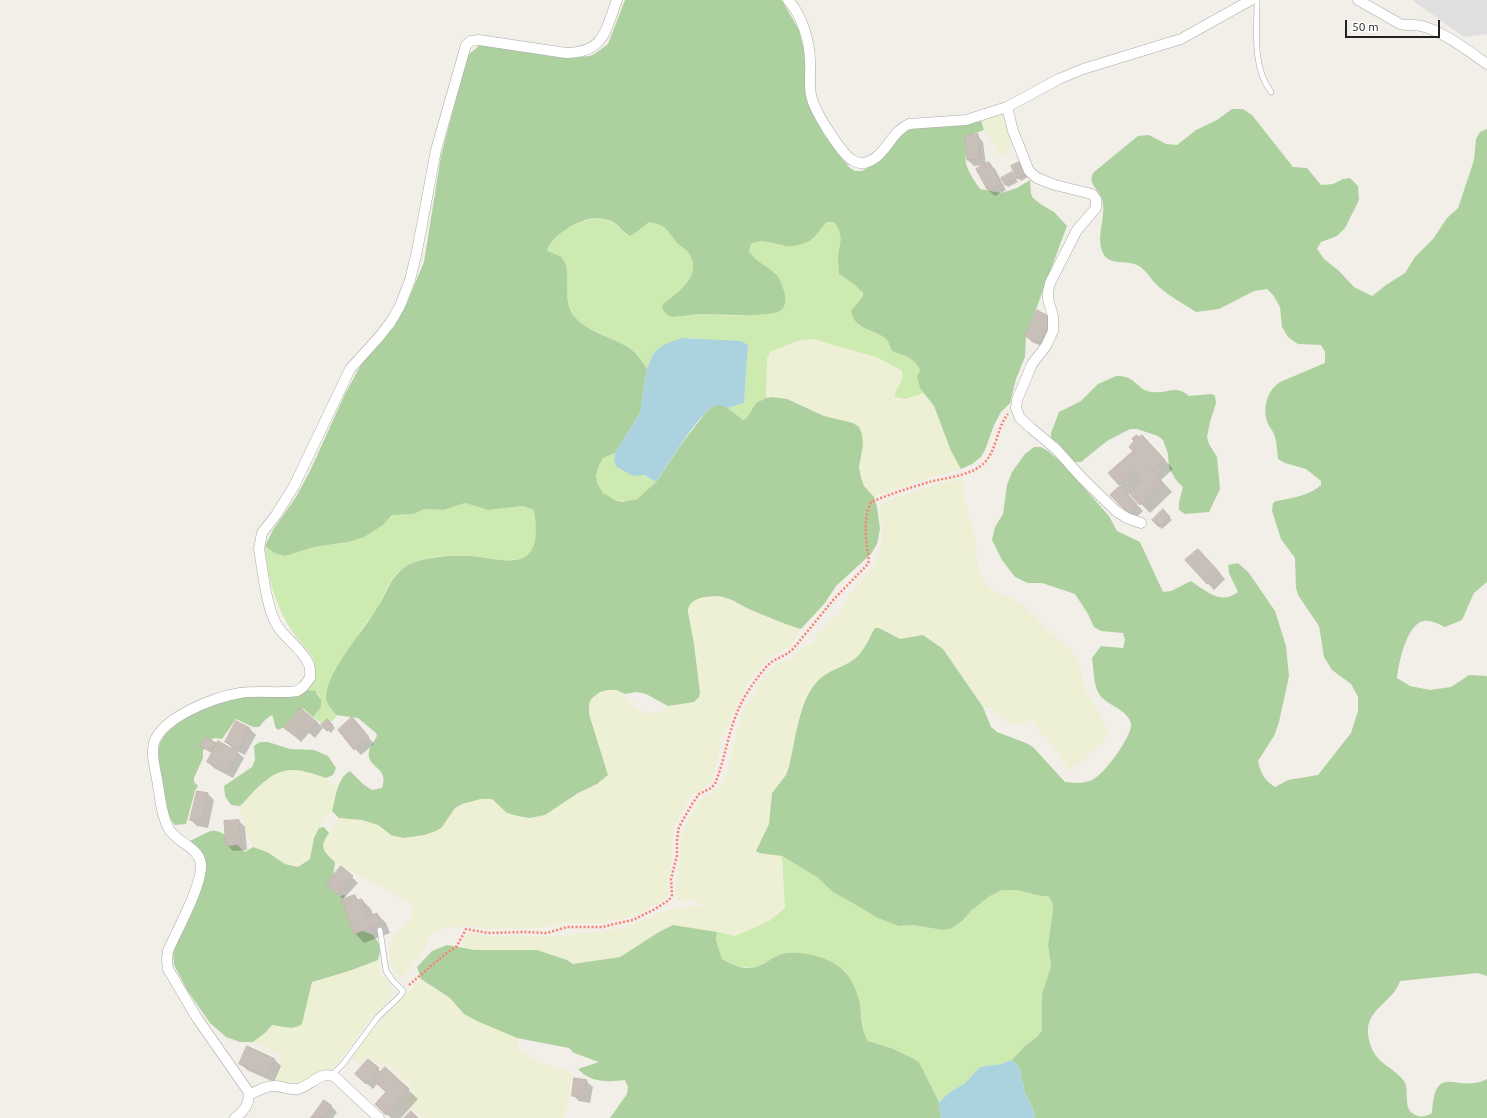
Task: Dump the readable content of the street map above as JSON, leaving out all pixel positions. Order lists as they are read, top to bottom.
{
  "scale_bar": "50 m"
}
